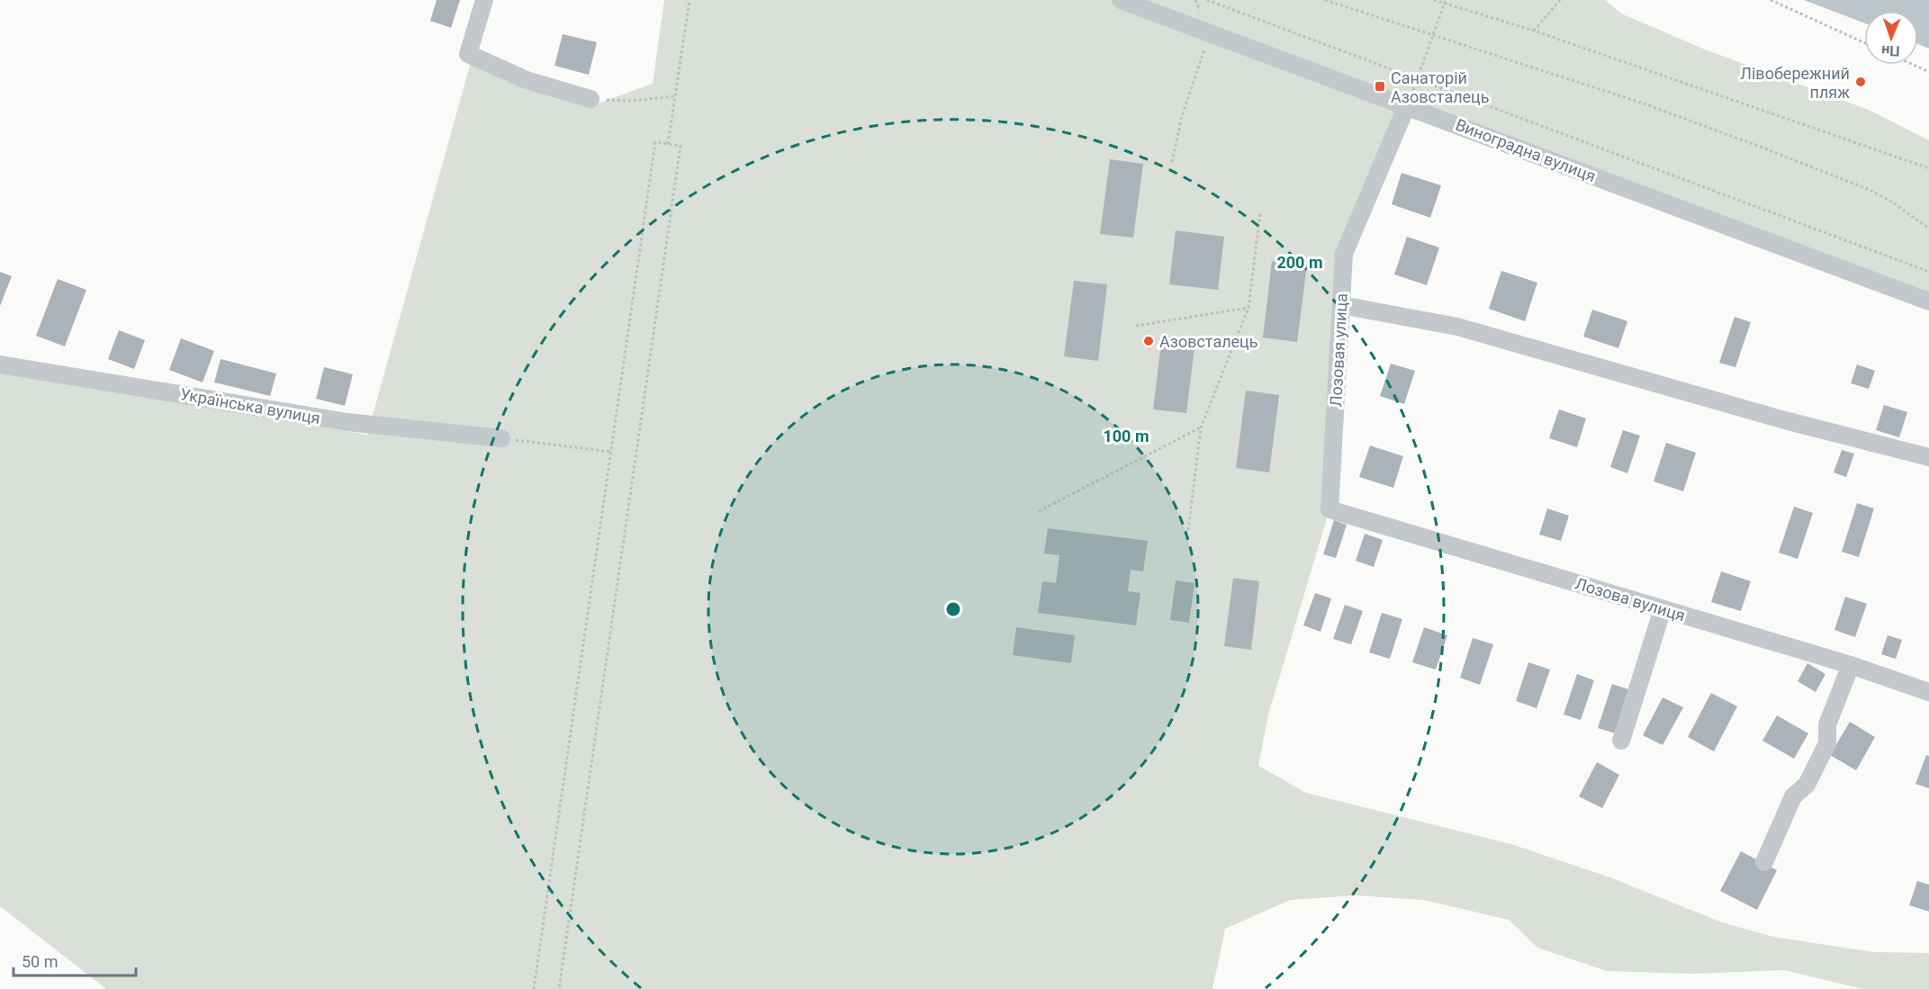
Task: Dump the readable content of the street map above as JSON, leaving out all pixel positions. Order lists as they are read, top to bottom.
{
  "streets": {
    "street": [
      "Виноградна вулиця",
      "Лозовая улица",
      "Українська вулиця",
      "Лозова вулиця"
    ]
  },
  "crossings": [
    ["Виноградна вулиця", "Лозовая улица"],
    ["Лозовая улица", "Лозова вулиця"]
  ],
  "places": {
    "other": ["Лівобережний пляж", "Азовсталець"],
    "transit": ["Санаторій Азовсталець"]
  },
  "scale_bar": "50 m",
  "north": "bottom",
  "rings": ["200 m", "100 m"]
}
